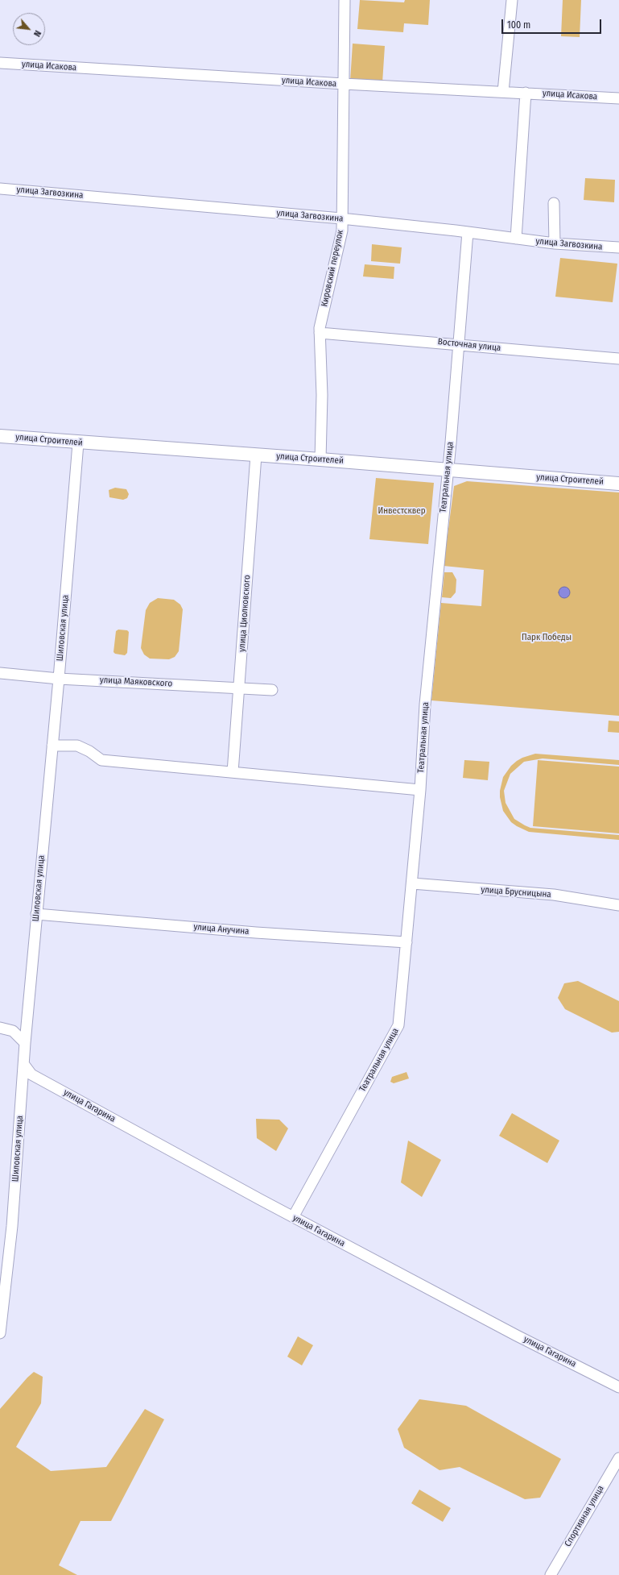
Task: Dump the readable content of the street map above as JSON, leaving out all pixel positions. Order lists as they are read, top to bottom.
{
  "streets": {
    "main road": ["улица Строителей"],
    "street": [
      "улица Исакова",
      "улица Загвозкина",
      "Кировский переулок",
      "Восточная улица",
      "Театральная улица",
      "улица Циолковского",
      "Шиловская улица",
      "улица Маяковского",
      "улица Брусницына",
      "улица Анучина",
      "улица Гагарина",
      "Спортивная улица"
    ]
  },
  "crossings": [
    ["улица Исакова", "Кировский переулок"],
    ["улица Загвозкина", "Кировский переулок"],
    ["улица Загвозкина", "Театральная улица"],
    ["Кировский переулок", "Восточная улица"],
    ["Кировский переулок", "улица Строителей"],
    ["Восточная улица", "Театральная улица"],
    ["улица Строителей", "Театральная улица"],
    ["улица Строителей", "улица Циолковского"],
    ["улица Строителей", "Шиловская улица"],
    ["Театральная улица", "улица Брусницына"],
    ["Театральная улица", "улица Анучина"],
    ["Театральная улица", "улица Гагарина"],
    ["улица Циолковского", "улица Маяковского"],
    ["Шиловская улица", "улица Маяковского"],
    ["Шиловская улица", "улица Анучина"],
    ["Шиловская улица", "улица Гагарина"]
  ],
  "parks": ["Инвестсквер", "Парк Победы"],
  "scale_bar": "100 m",
  "north": "bottom right"
}
